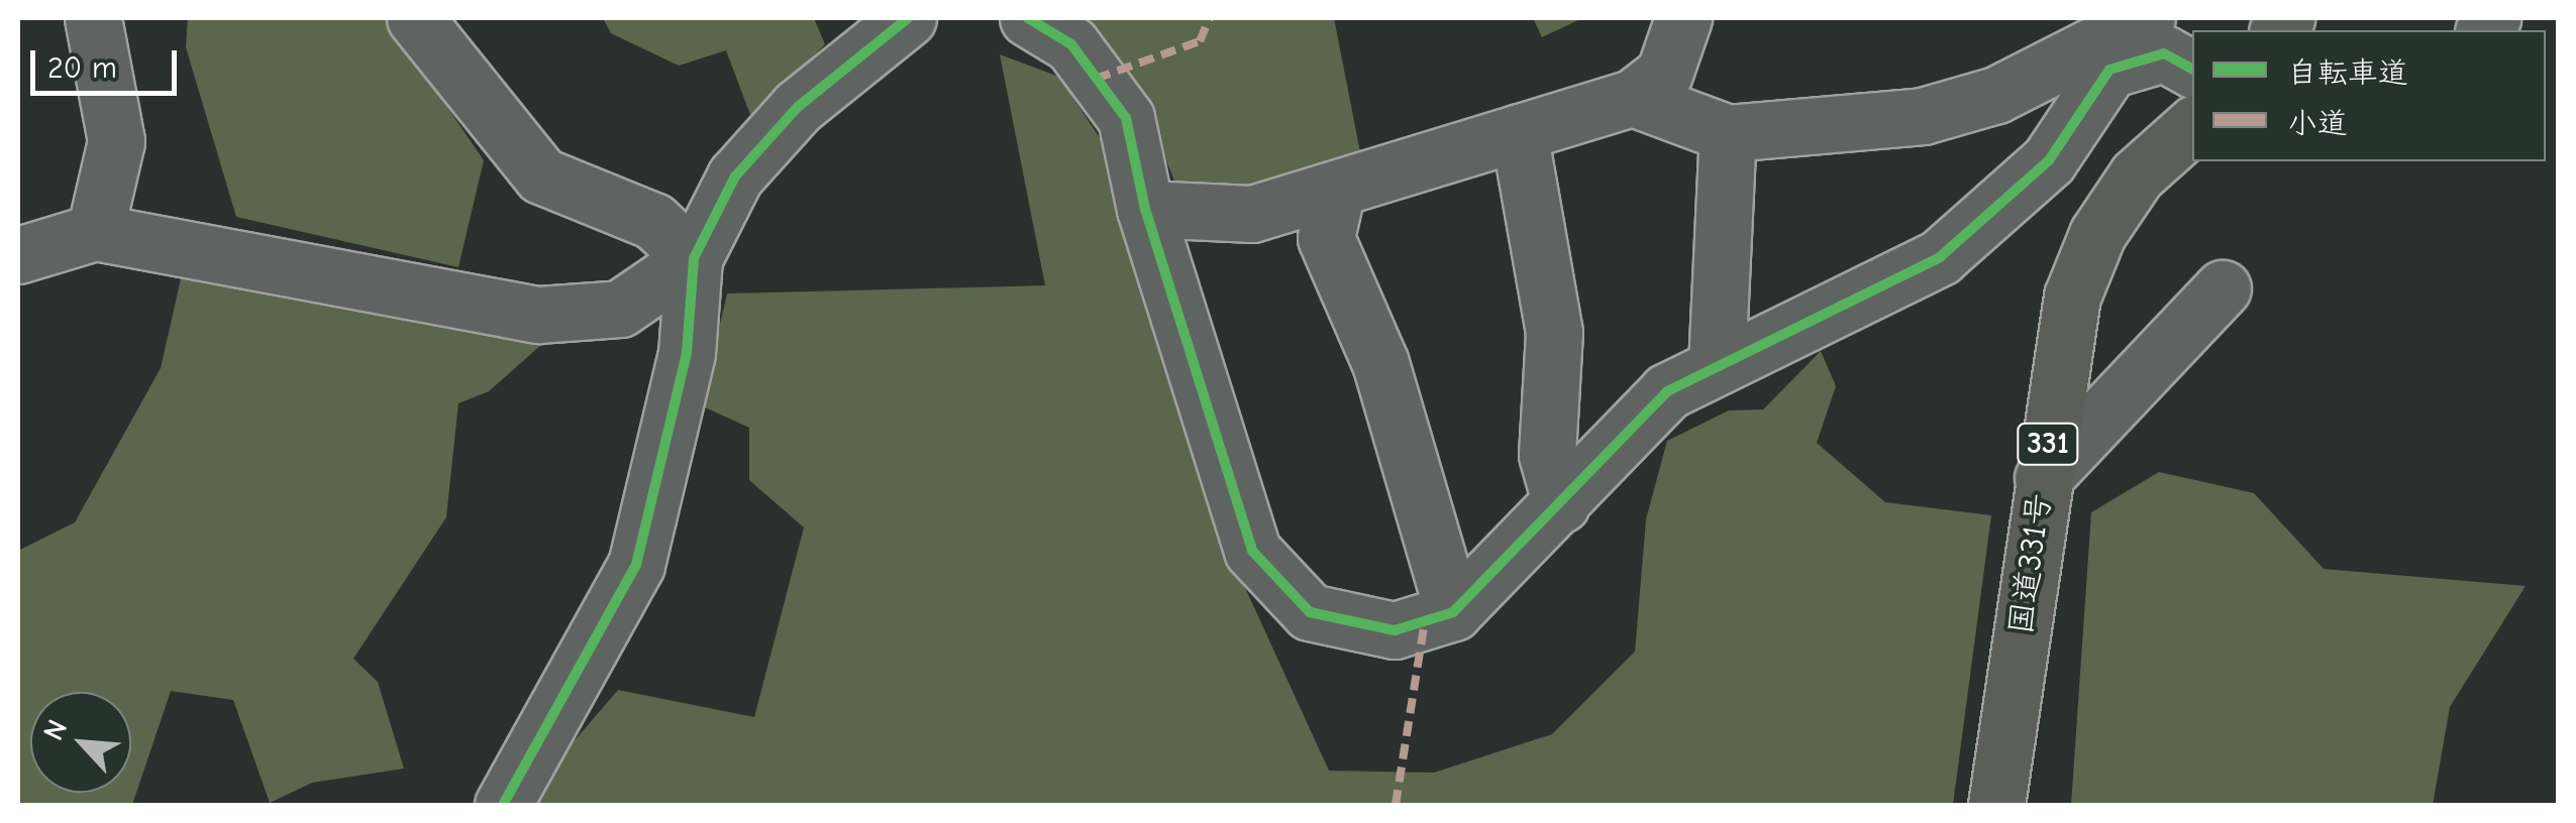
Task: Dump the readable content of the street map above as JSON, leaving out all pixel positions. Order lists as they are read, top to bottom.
{
  "streets": {
    "highway": ["331", "国道331号"]
  },
  "legend": ["自転車道", "小道"],
  "scale_bar": "20 m",
  "north": "top left"
}
